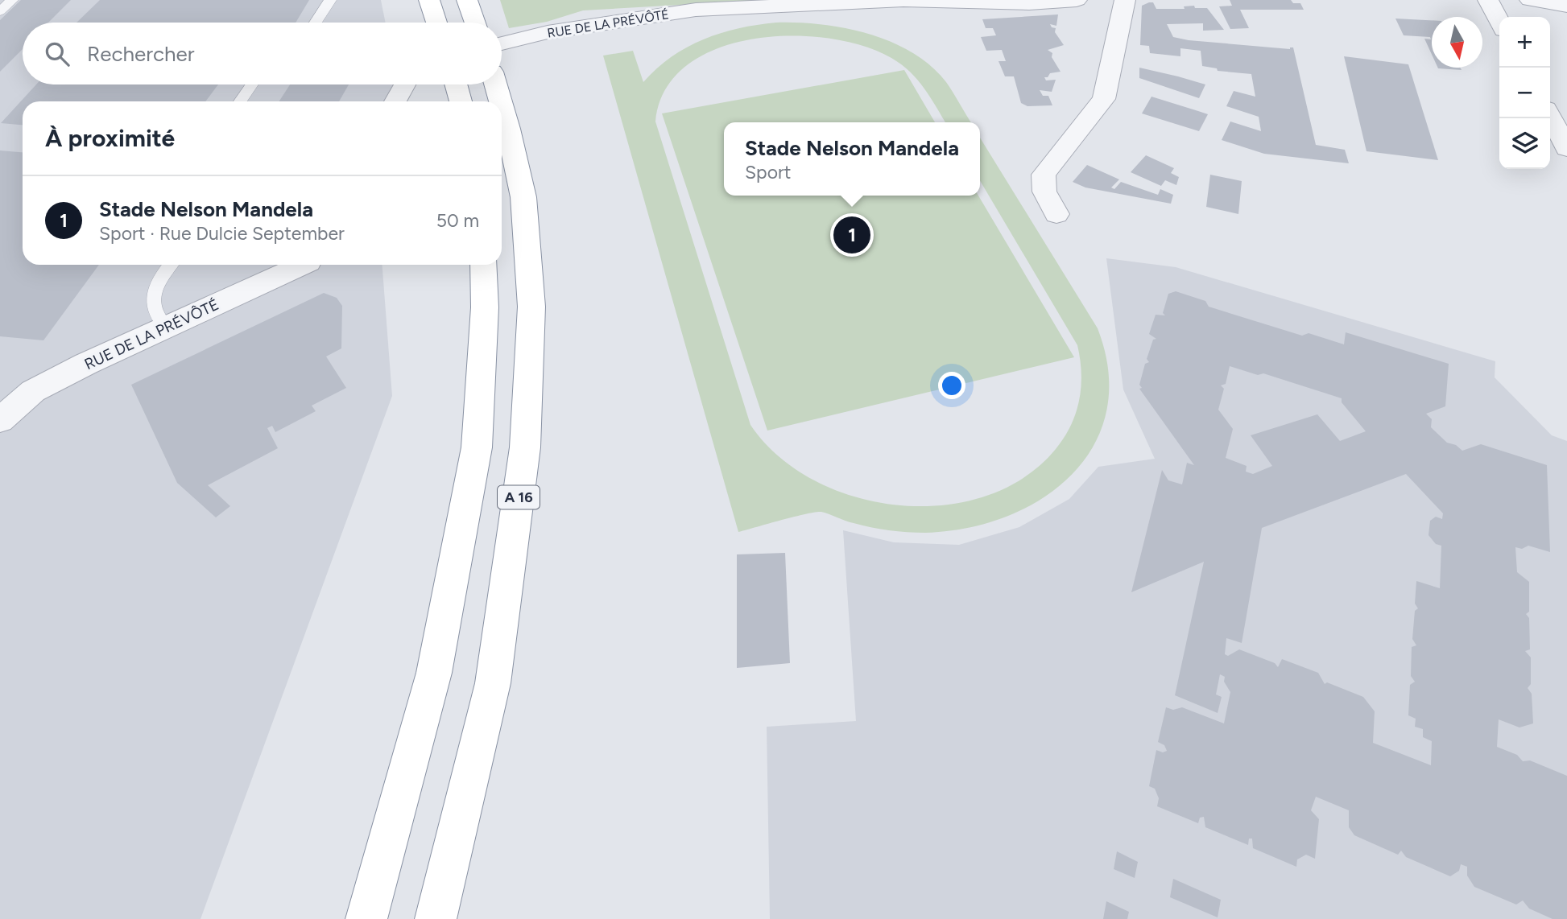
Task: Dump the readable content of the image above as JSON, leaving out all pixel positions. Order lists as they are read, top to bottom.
{
  "streets": {
    "highway": ["A 16"],
    "street": ["RUE DE LA PRÉVÔTÉ"]
  },
  "north": "bottom",
  "page": {
    "map_buttons": ["+", "−"],
    "search": "Rechercher",
    "heading": "À proximité",
    "popup": ["Stade Nelson Mandela", "Sport"],
    "list": [
      {
        "mark": "1",
        "name": "Stade Nelson Mandela",
        "note": "Sport · Rue Dulcie September",
        "value": "50 m"
      }
    ],
    "pins": "1"
  }
}
